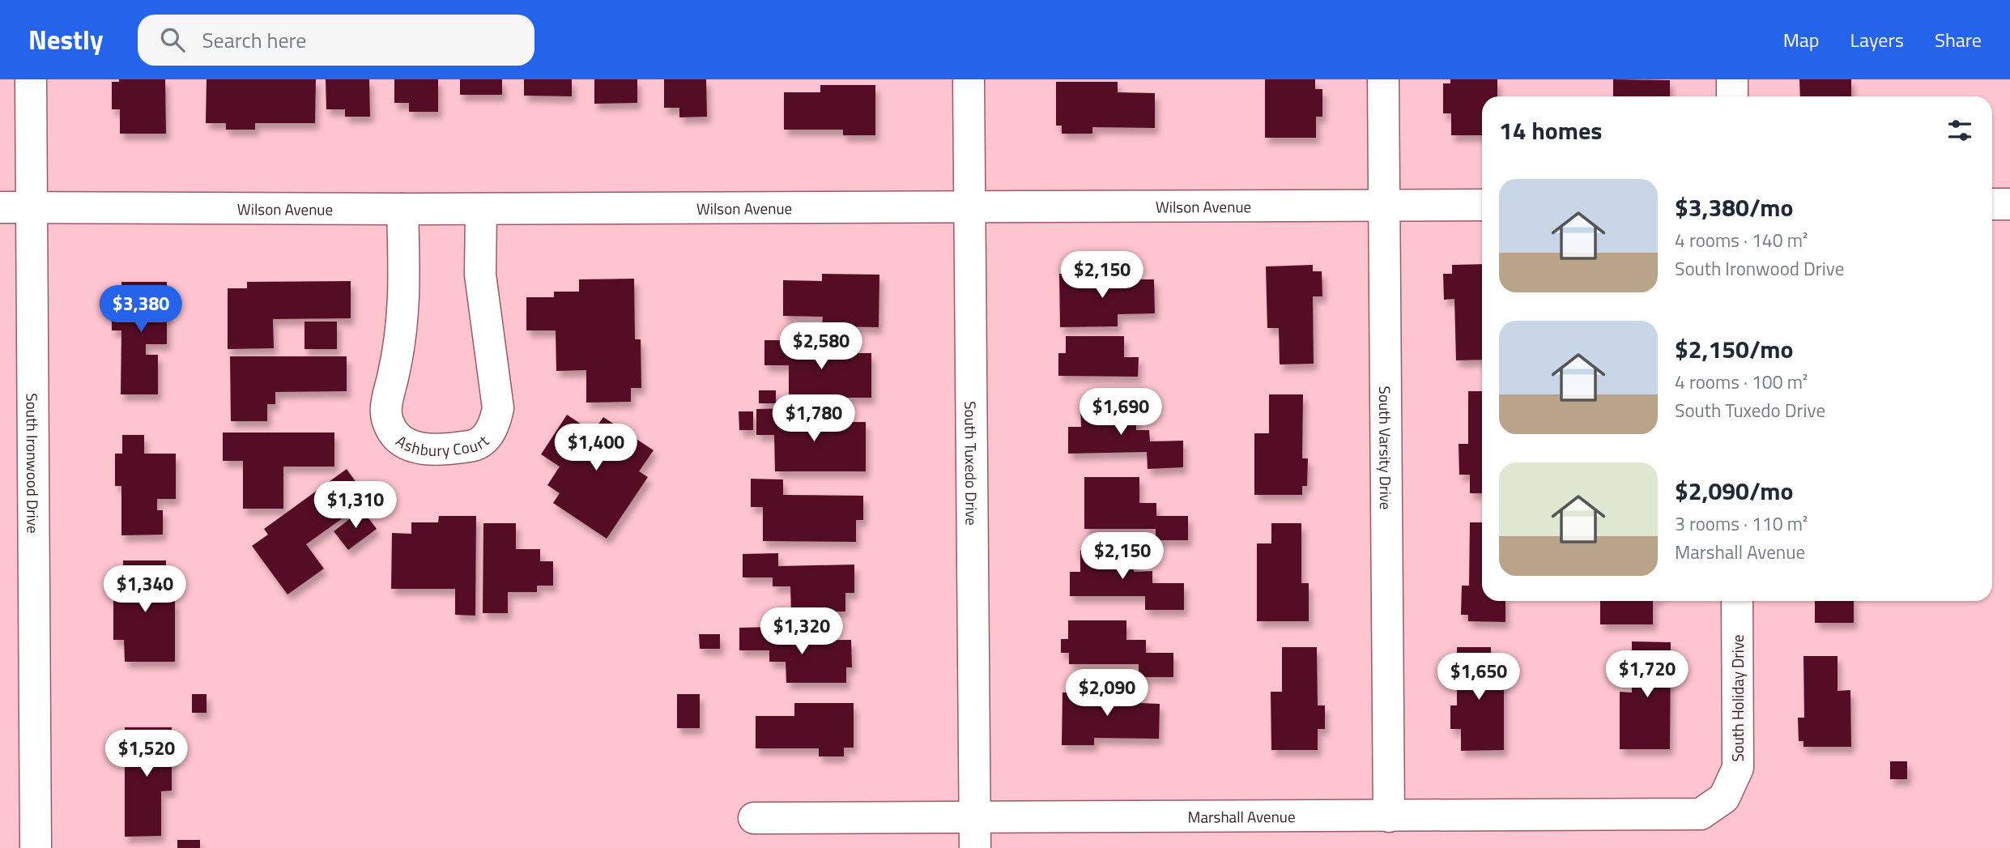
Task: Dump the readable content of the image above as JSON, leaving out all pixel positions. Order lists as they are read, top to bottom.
{
  "streets": {
    "street": [
      "Wilson Avenue",
      "Ashbury Court",
      "South Varsity Drive",
      "South Tuxedo Drive",
      "South Ironwood Drive",
      "South Holiday Drive",
      "Marshall Avenue"
    ]
  },
  "crossings": [
    ["Wilson Avenue", "Ashbury Court"],
    ["Wilson Avenue", "South Varsity Drive"],
    ["Wilson Avenue", "South Tuxedo Drive"],
    ["Wilson Avenue", "South Ironwood Drive"],
    ["South Varsity Drive", "Marshall Avenue"],
    ["South Tuxedo Drive", "Marshall Avenue"],
    ["South Holiday Drive", "Marshall Avenue"]
  ],
  "page": {
    "header": "Nestly",
    "search": "Search here",
    "nav": ["Map", "Layers", "Share"],
    "heading": "14 homes",
    "list": [
      {
        "name": "$3,380/mo",
        "note": "4 rooms · 140 m² · South Ironwood Drive"
      },
      {
        "name": "$2,150/mo",
        "note": "4 rooms · 100 m² · South Tuxedo Drive"
      },
      {
        "name": "$2,090/mo",
        "note": "3 rooms · 110 m² · Marshall Avenue"
      }
    ],
    "price": [
      "$2,150",
      "$3,380",
      "$2,580",
      "$1,690",
      "$1,780",
      "$1,400",
      "$1,310",
      "$2,150",
      "$1,340",
      "$1,320",
      "$1,720",
      "$1,650",
      "$2,090",
      "$1,520"
    ]
  }
}
